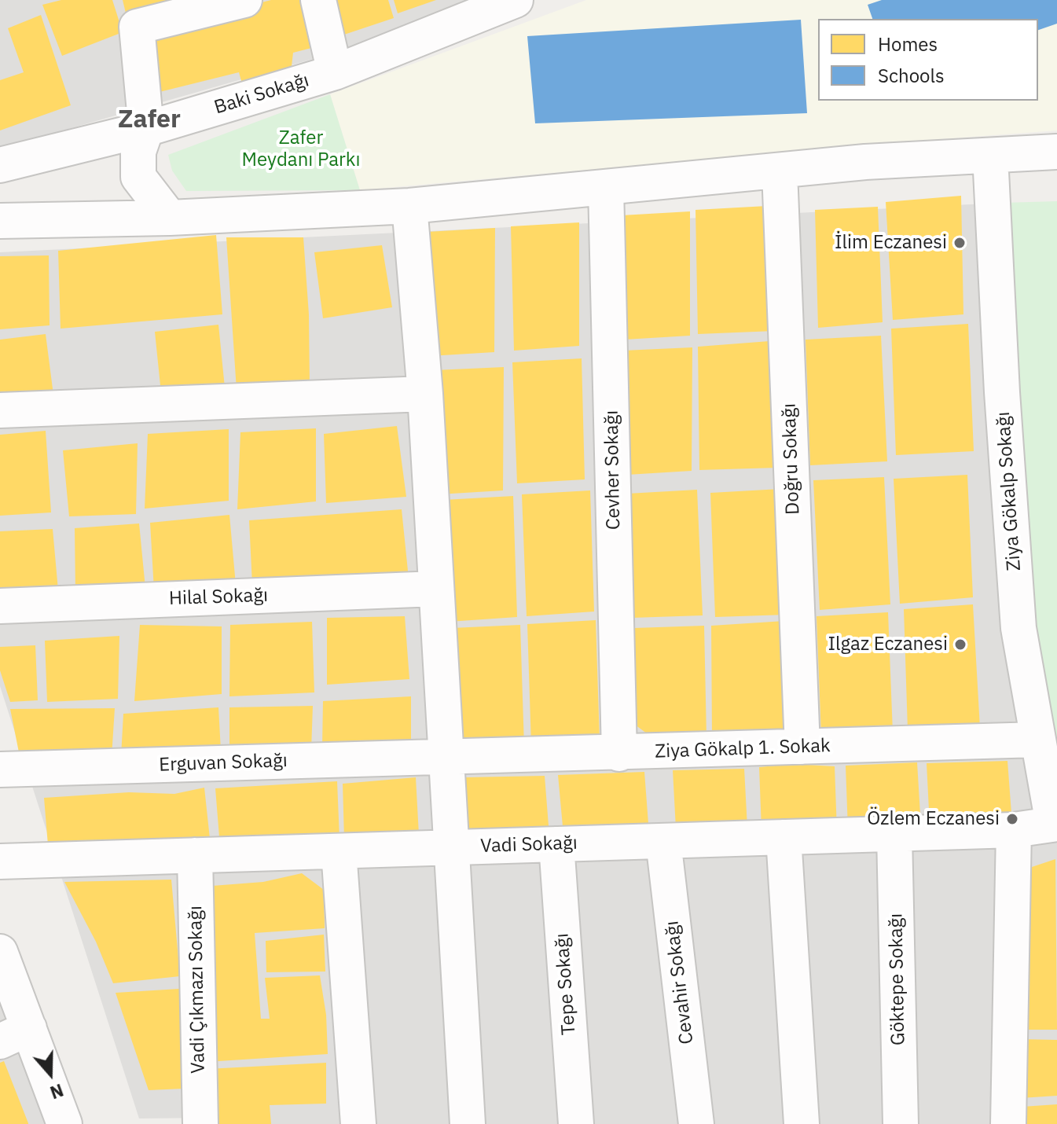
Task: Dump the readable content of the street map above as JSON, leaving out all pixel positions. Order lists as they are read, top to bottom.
{
  "streets": {
    "street": [
      "Baki Sokağı",
      "Doğru Sokağı",
      "Cevher Sokağı",
      "Ziya Gökalp Sokağı",
      "Hilal Sokağı",
      "Ziya Gökalp 1. Sokak",
      "Erguvan Sokağı",
      "Vadi Sokağı",
      "Göktepe Sokağı",
      "Cevahir Sokağı",
      "Tepe Sokağı",
      "Vadi Çıkmazı Sokağı"
    ]
  },
  "crossings": [
    ["Doğru Sokağı", "Ziya Gökalp 1. Sokak"],
    ["Cevher Sokağı", "Ziya Gökalp 1. Sokak"],
    ["Ziya Gökalp Sokağı", "Ziya Gökalp 1. Sokak"],
    ["Ziya Gökalp Sokağı", "Vadi Sokağı"],
    ["Ziya Gökalp 1. Sokak", "Erguvan Sokağı"],
    ["Vadi Sokağı", "Göktepe Sokağı"],
    ["Vadi Sokağı", "Cevahir Sokağı"],
    ["Vadi Sokağı", "Tepe Sokağı"],
    ["Vadi Sokağı", "Vadi Çıkmazı Sokağı"]
  ],
  "districts": ["Zafer"],
  "parks": ["Zafer Meydanı Parkı"],
  "places": ["İlim Eczanesi", "Ilgaz Eczanesi", "Özlem Eczanesi"],
  "legend": ["Homes", "Schools"],
  "north": "bottom"
}
